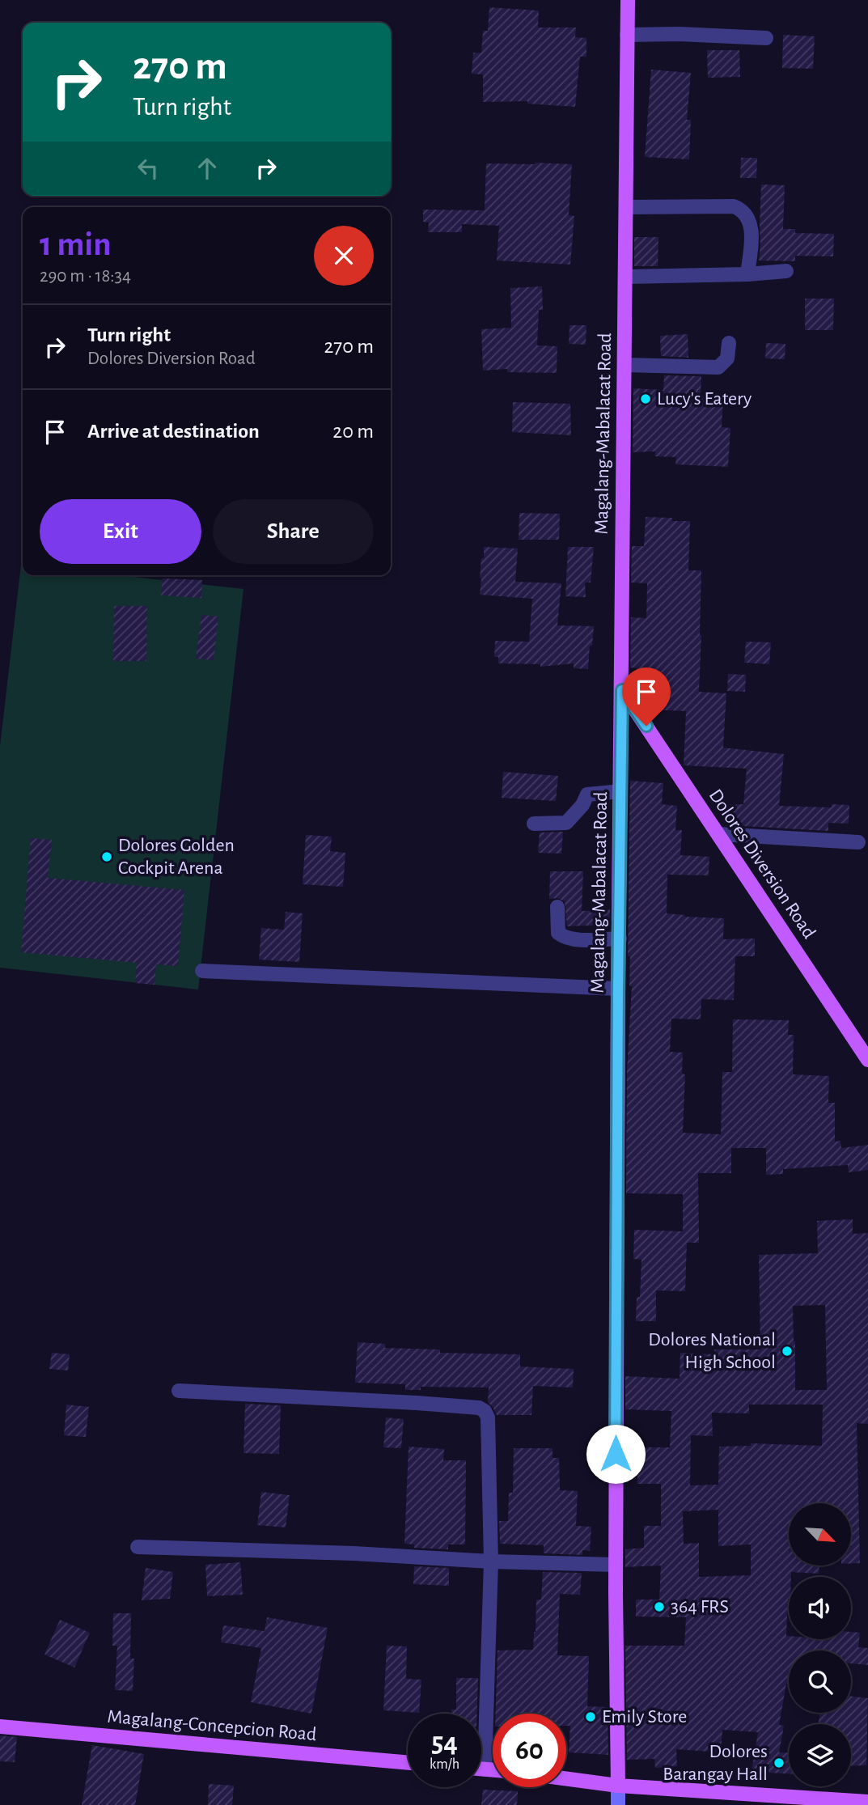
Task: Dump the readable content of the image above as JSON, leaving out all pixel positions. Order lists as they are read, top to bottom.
{
  "streets": {
    "main road": ["Magalang-Mabalacat Road", "Dolores Diversion Road", "Magalang-Concepcion Road"]
  },
  "crossings": [
    ["Magalang-Mabalacat Road", "Dolores Diversion Road"]
  ],
  "places": [
    "Lucy's Eatery",
    "Dolores Golden Cockpit Arena",
    "Dolores National High School",
    "364 FRS",
    "Emily Store",
    "Dolores Barangay Hall"
  ],
  "north": "bottom right",
  "page": {
    "turn": ["270 m", "Turn right"],
    "heading": ["1 min", "290 m · 18:34"],
    "list": [
      {
        "name": "Turn right",
        "note": "Dolores Diversion Road",
        "value": "270 m"
      },
      {
        "name": "Arrive at destination",
        "value": "20 m"
      }
    ],
    "buttons": ["Exit", "Share"],
    "speed": "54 km/h",
    "limit": "60"
  }
}
